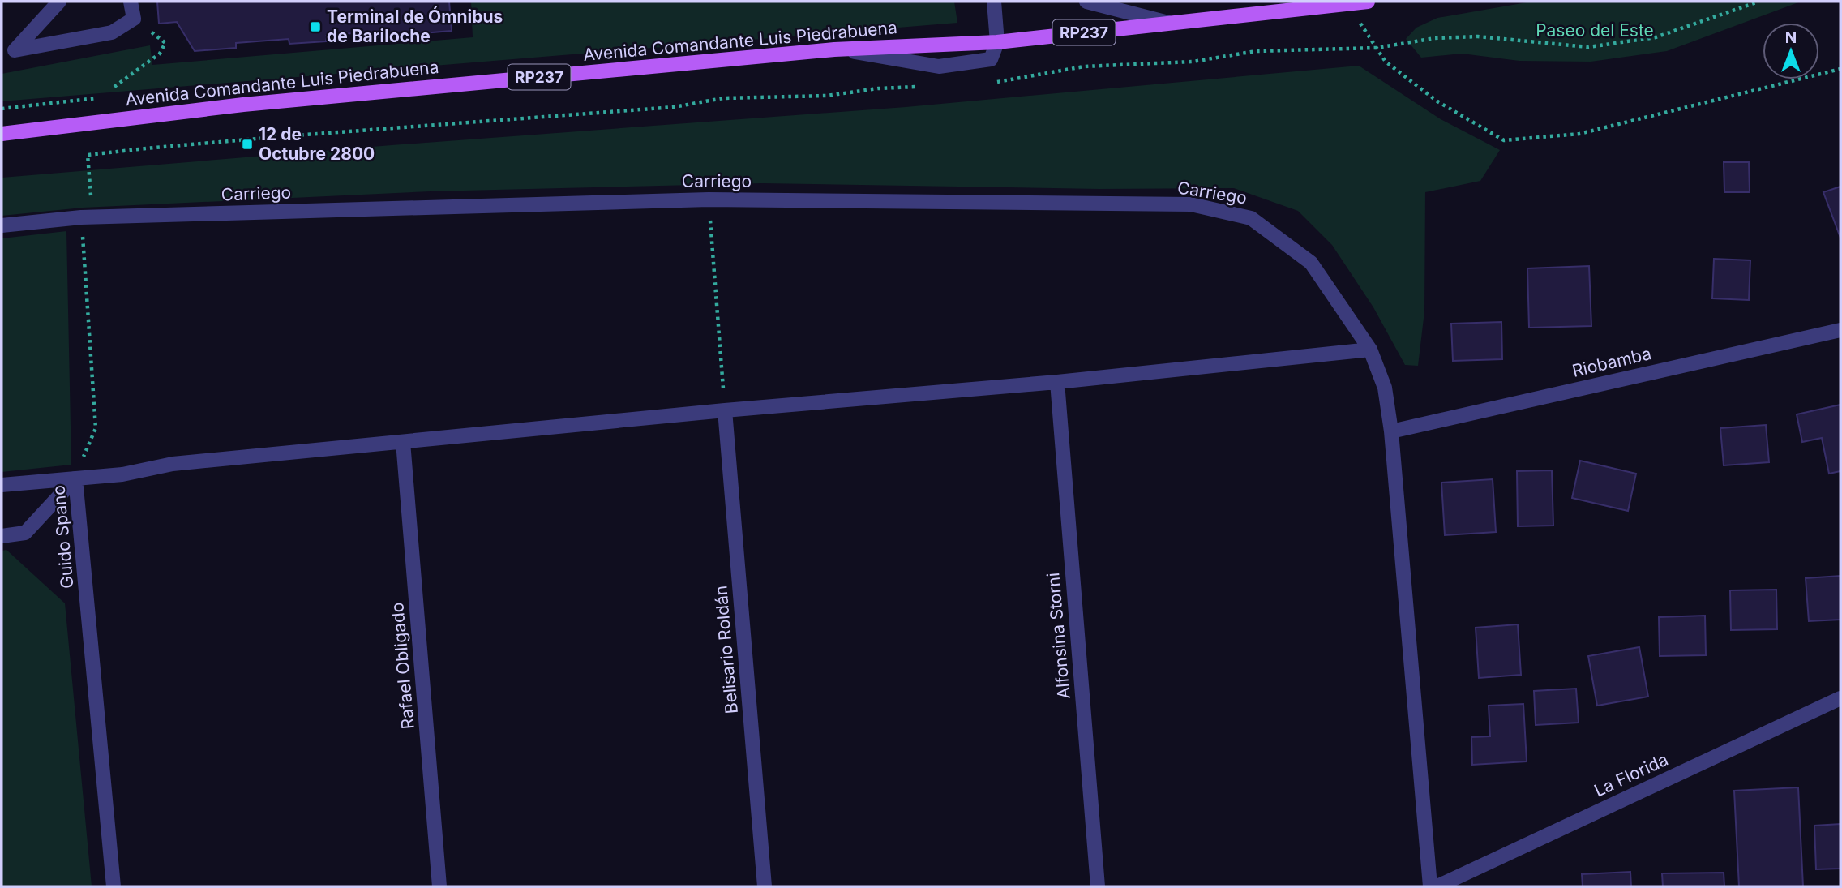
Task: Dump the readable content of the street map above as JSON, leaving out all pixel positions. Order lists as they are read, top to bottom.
{
  "streets": {
    "main road": ["RP237", "Avenida Comandante Luis Piedrabuena"],
    "street": [
      "Carriego",
      "Riobamba",
      "Guido Spano",
      "Alfonsina Storni",
      "Belisario Roldán",
      "Rafael Obligado",
      "La Florida"
    ]
  },
  "crossings": [
    ["Carriego", "Riobamba"],
    ["Carriego", "Guido Spano"]
  ],
  "parks": ["Paseo del Este"],
  "places": {
    "transit": ["Terminal de Ómnibus de Bariloche", "12 de Octubre 2800"]
  },
  "north": "top"
}
